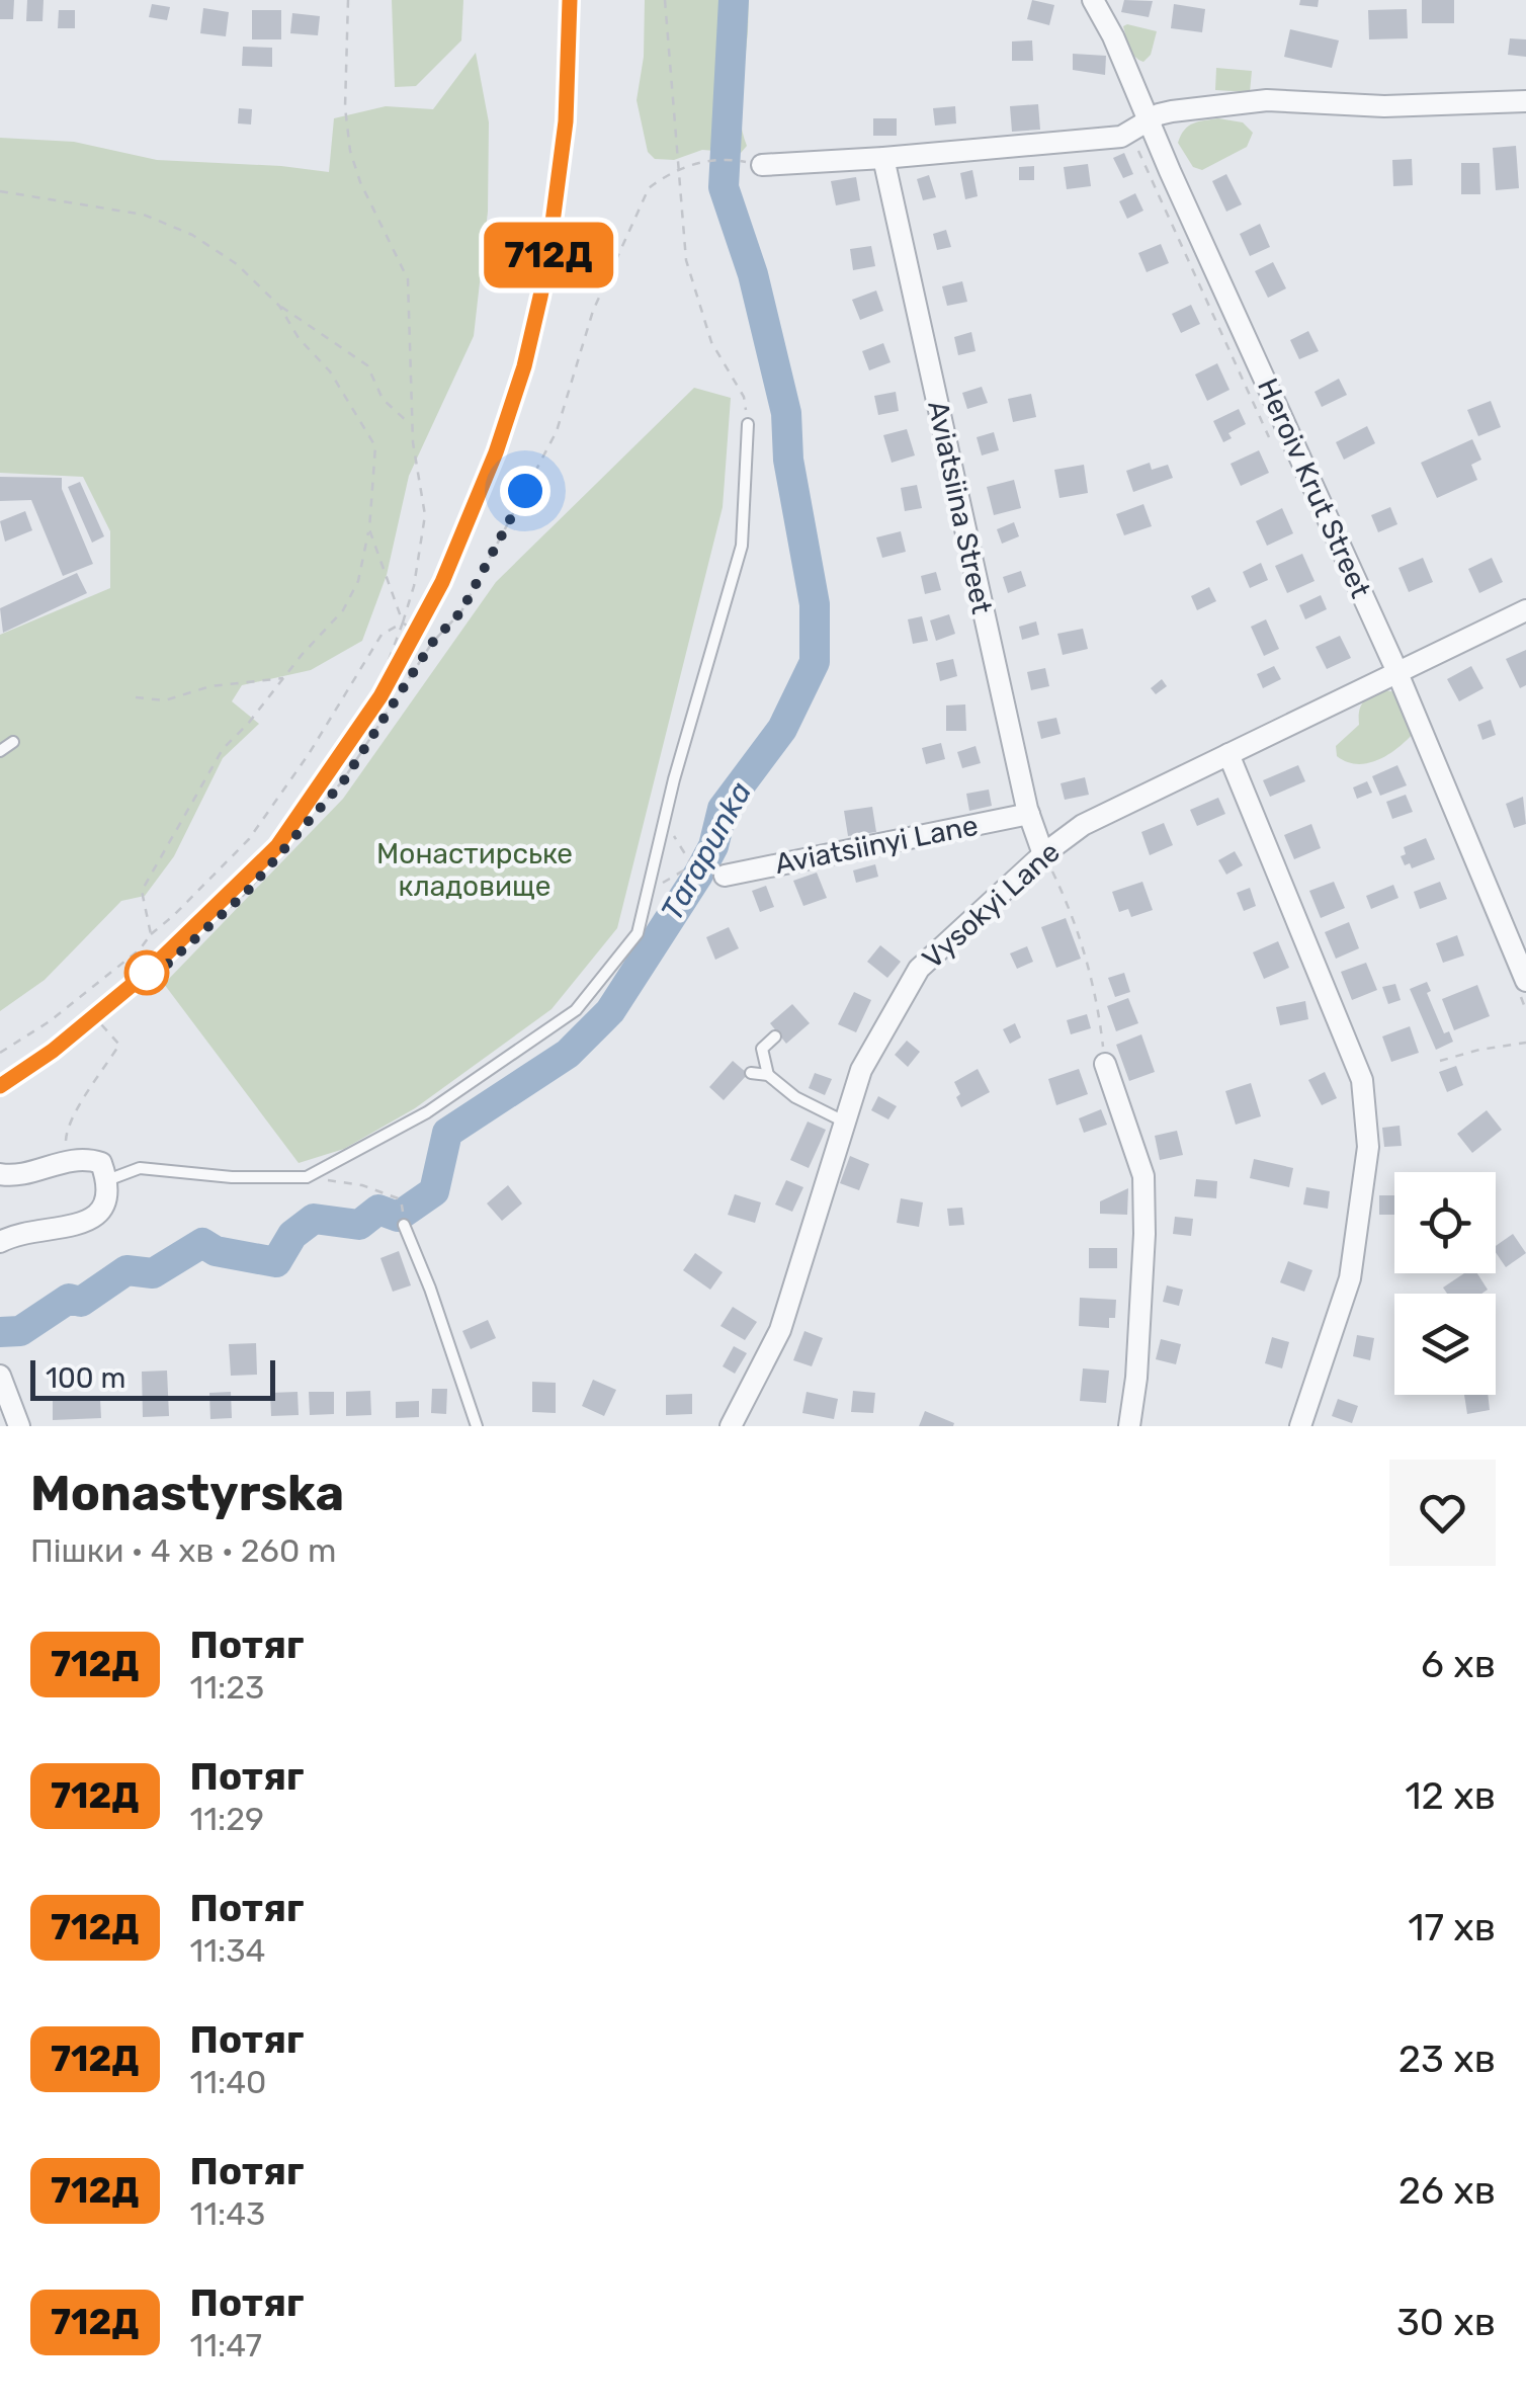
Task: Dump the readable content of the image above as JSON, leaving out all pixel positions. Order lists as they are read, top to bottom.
{
  "streets": {
    "street": [
      "Heroiv Krut Street",
      "Aviatsiina Street",
      "Aviatsiinyi Lane",
      "Vysokyi Lane"
    ]
  },
  "crossings": [
    ["Heroiv Krut Street", "Vysokyi Lane"],
    ["Aviatsiina Street", "Aviatsiinyi Lane"],
    ["Aviatsiina Street", "Vysokyi Lane"]
  ],
  "water": ["Tarapunka"],
  "parks": ["Монастирське кладовище"],
  "scale_bar": "100 m",
  "page": {
    "on_map": "712Д",
    "scale": "100 m",
    "heading": ["Monastyrska", "Пішки · 4 хв · 260 m"],
    "list": [
      {
        "mark": "712Д",
        "name": "Потяг",
        "note": "11:23",
        "value": "6 хв"
      },
      {
        "mark": "712Д",
        "name": "Потяг",
        "note": "11:29",
        "value": "12 хв"
      },
      {
        "mark": "712Д",
        "name": "Потяг",
        "note": "11:34",
        "value": "17 хв"
      },
      {
        "mark": "712Д",
        "name": "Потяг",
        "note": "11:40",
        "value": "23 хв"
      },
      {
        "mark": "712Д",
        "name": "Потяг",
        "note": "11:43",
        "value": "26 хв"
      },
      {
        "mark": "712Д",
        "name": "Потяг",
        "note": "11:47",
        "value": "30 хв"
      }
    ]
  }
}
